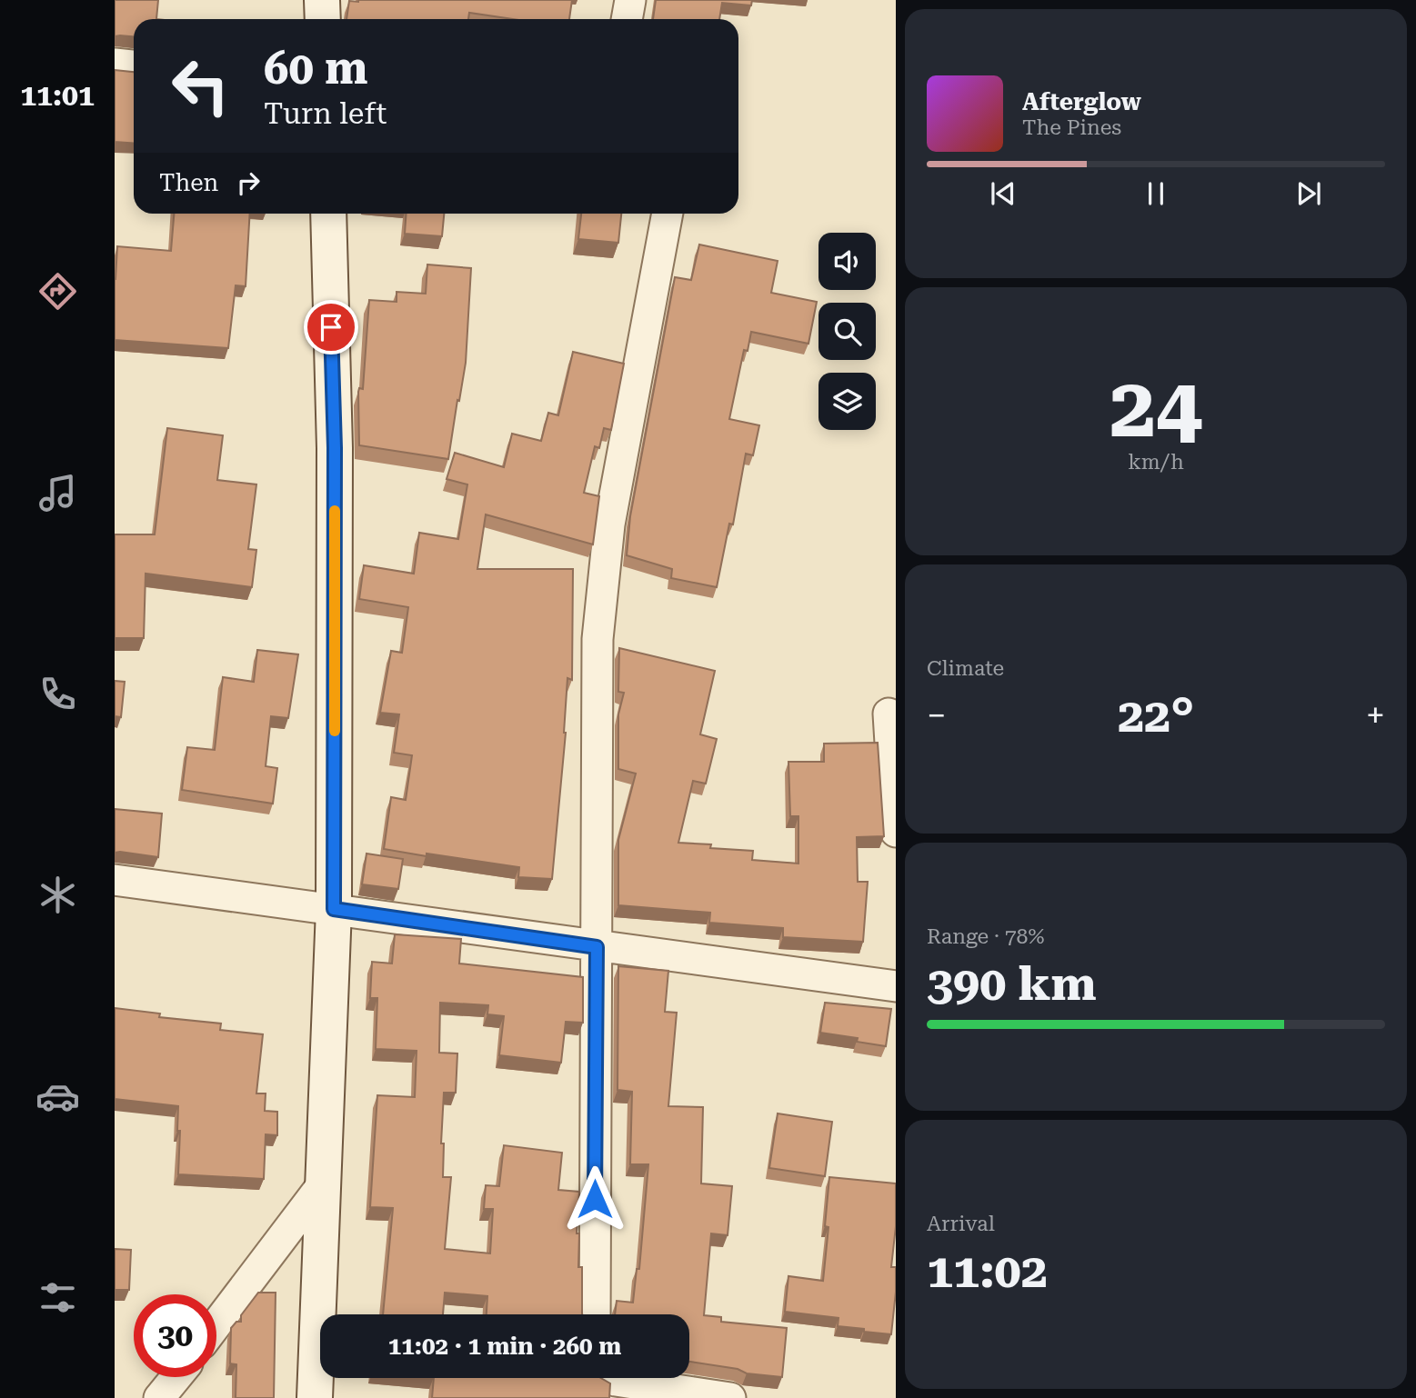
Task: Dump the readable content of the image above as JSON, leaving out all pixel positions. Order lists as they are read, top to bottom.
{
  "page": {
    "tabs": "11:01",
    "turn": ["60 m", "Turn left"],
    "song": ["Afterglow", "The Pines"],
    "then": "Then",
    "tile": [
      ["24", "km/h"],
      "Climate",
      ["Range · 78%", "390 km"],
      ["Arrival", "11:02"]
    ],
    "heat": ["−", "22°", "+"],
    "limit": "30",
    "trip": "11:02 · 1 min · 260 m"
  }
}
